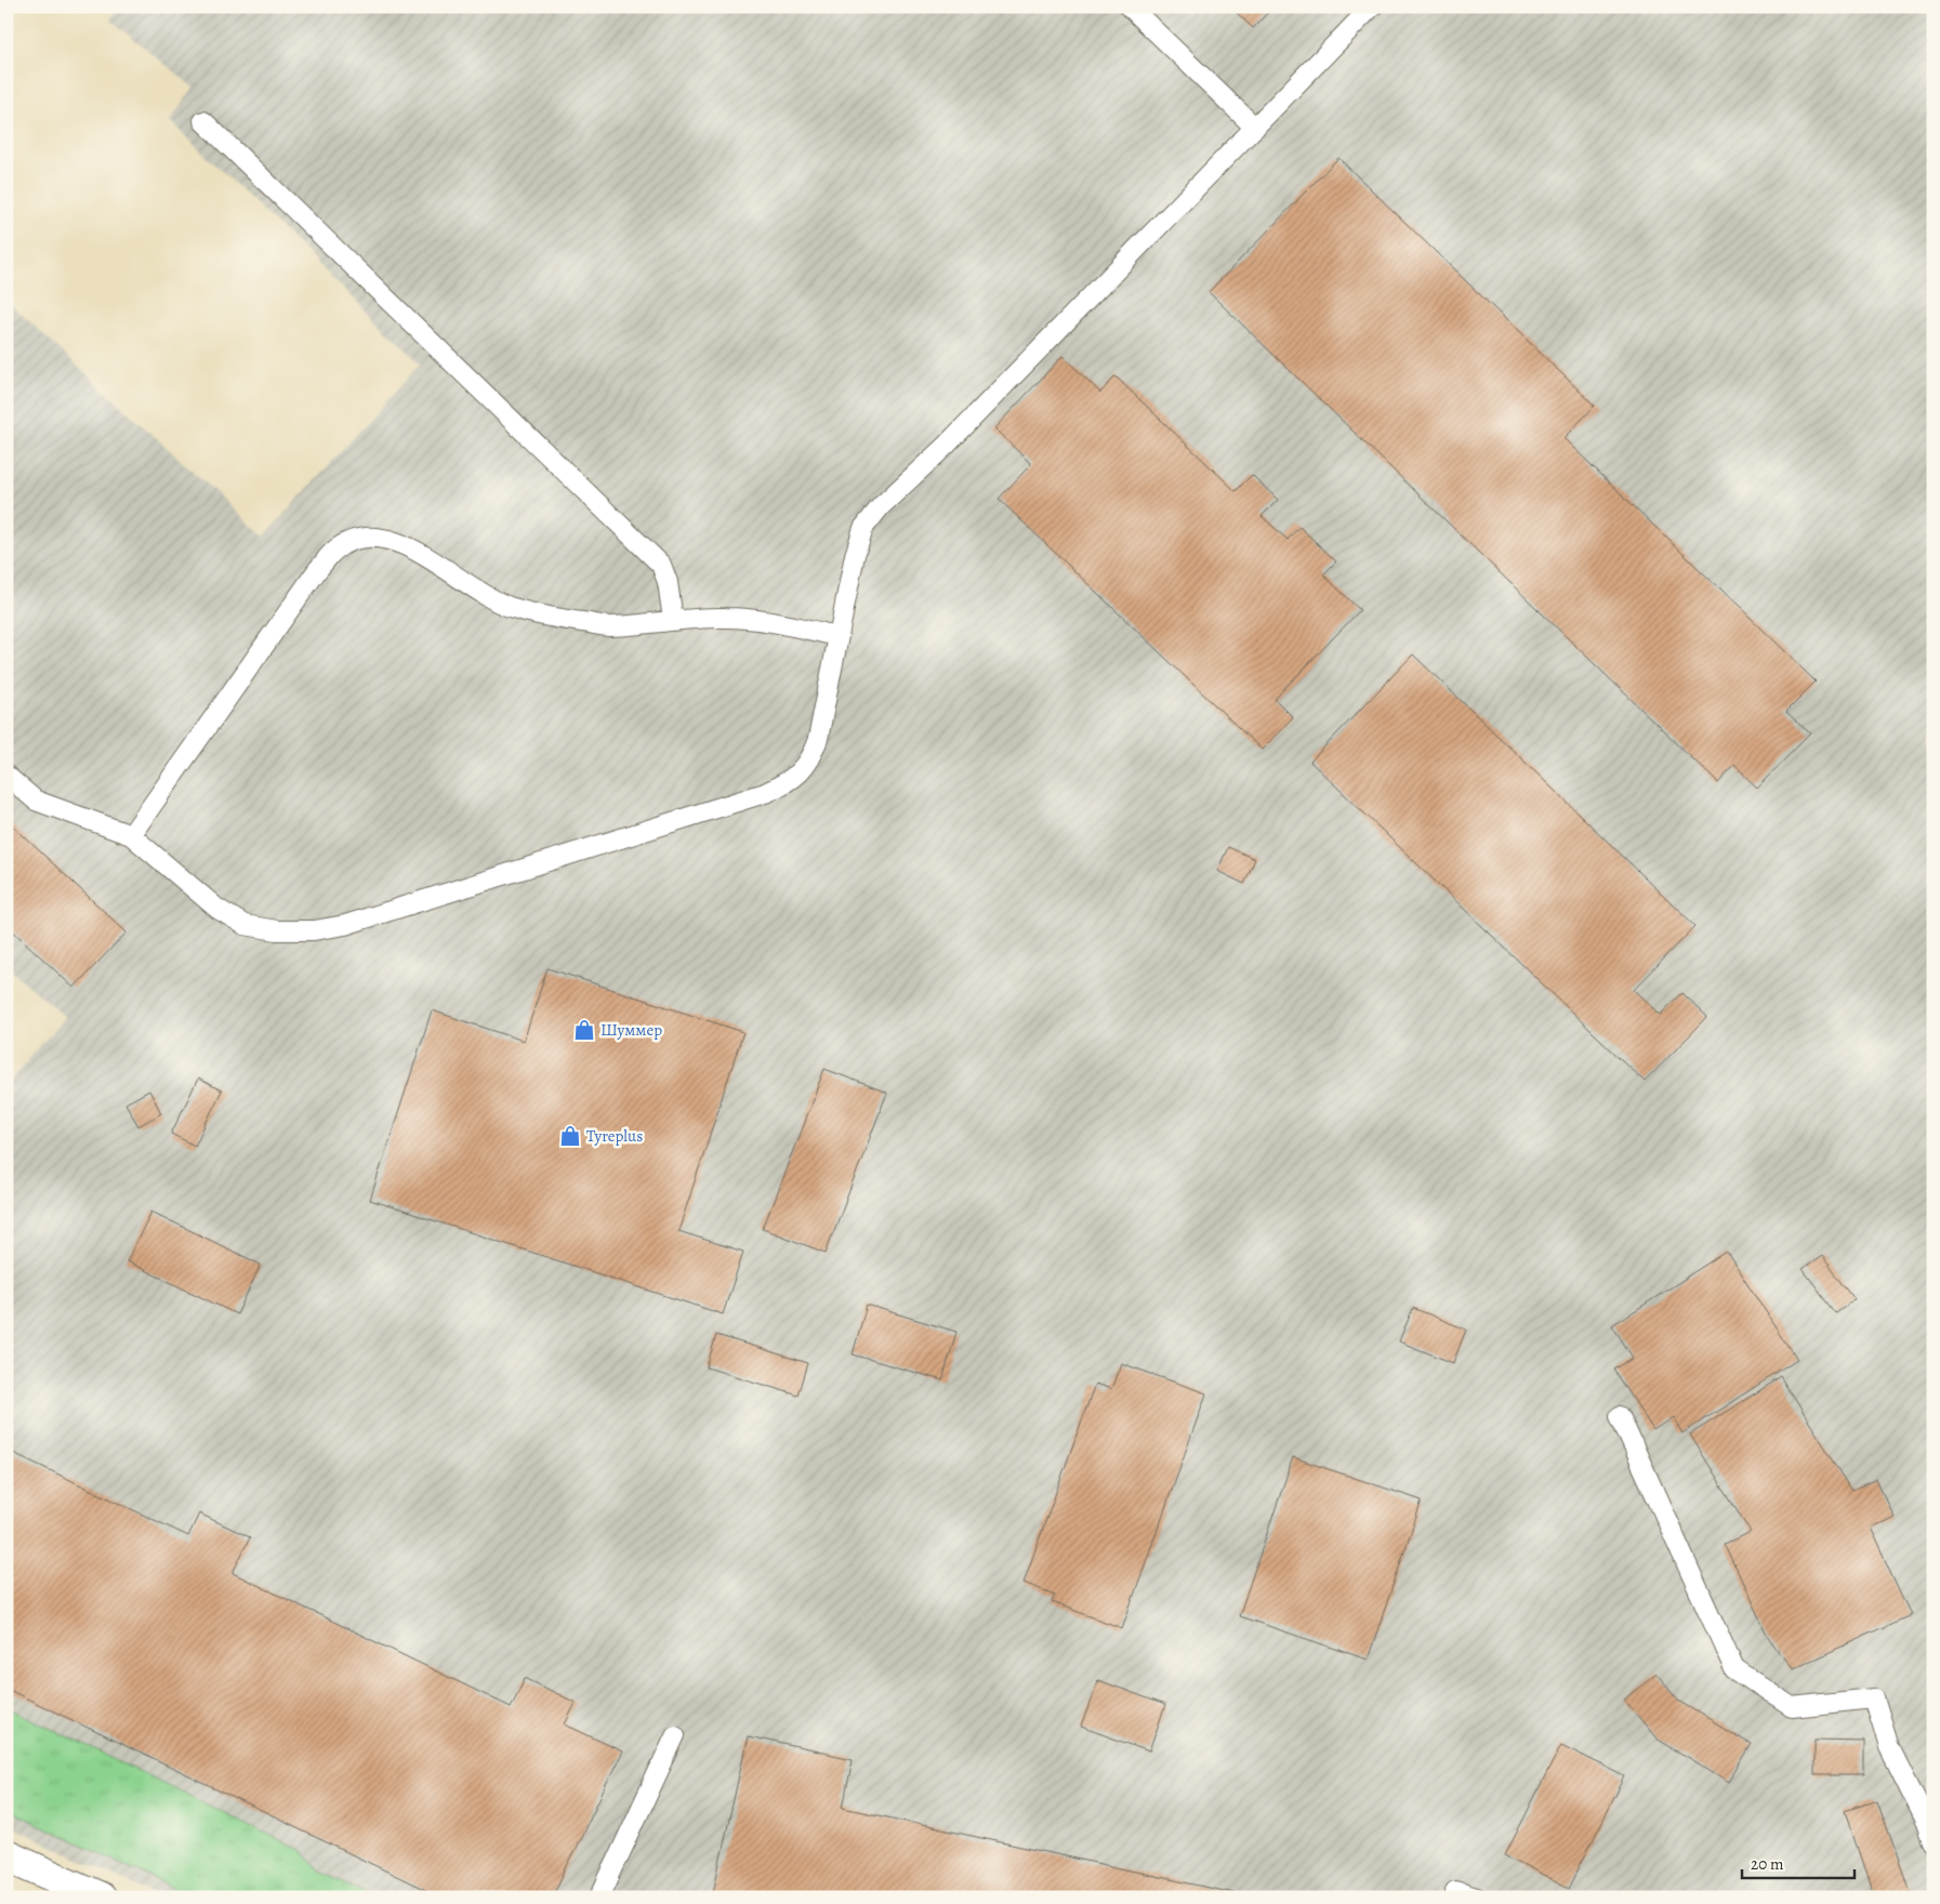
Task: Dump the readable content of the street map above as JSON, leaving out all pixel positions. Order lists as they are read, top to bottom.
{
  "places": {
    "shop": ["Шуммер", "Tyreplus"]
  },
  "scale_bar": "20 m"
}
